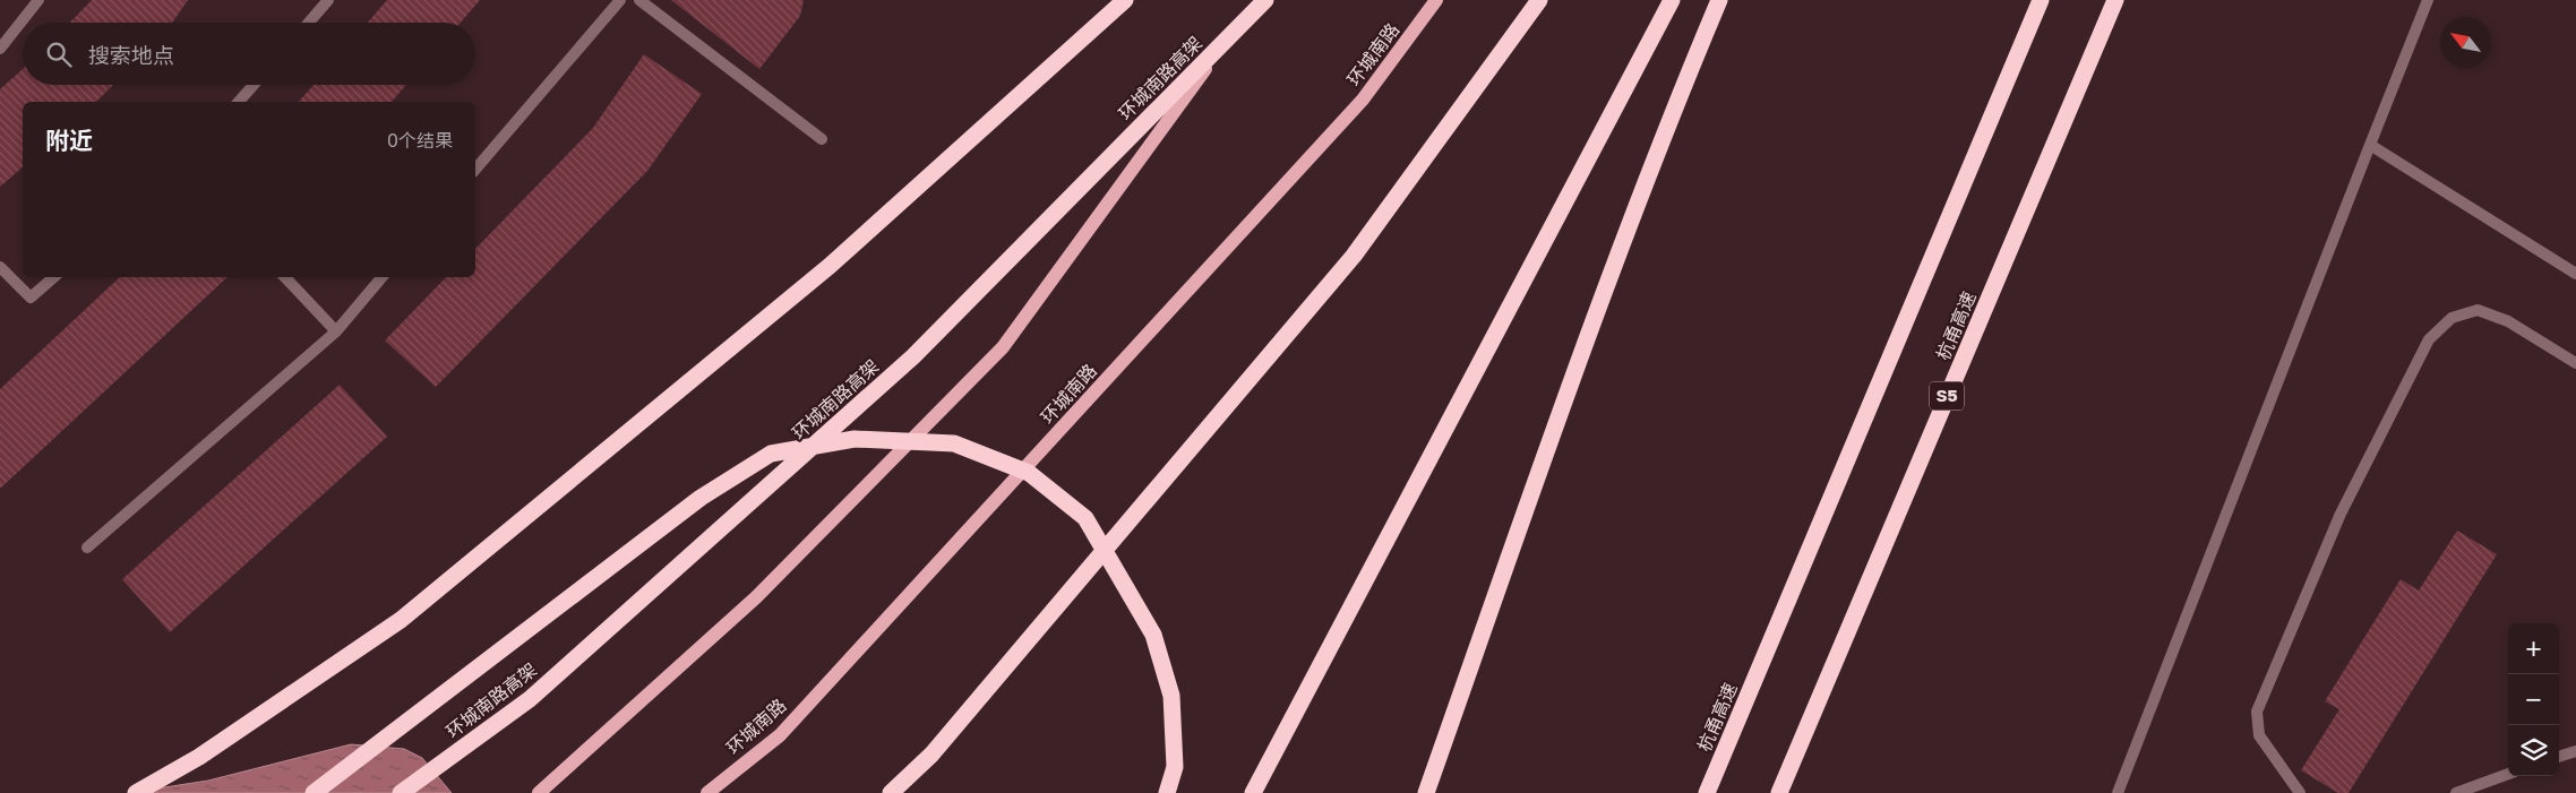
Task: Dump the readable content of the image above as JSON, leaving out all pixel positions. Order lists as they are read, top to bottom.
{
  "streets": {
    "highway": ["环城南路高架", "杭甬高速", "S5"],
    "main road": ["环城南路"]
  },
  "north": "top left",
  "page": {
    "search": "搜索地点",
    "heading": ["附近", "0个结果"],
    "map_buttons": ["+", "−"]
  }
}
